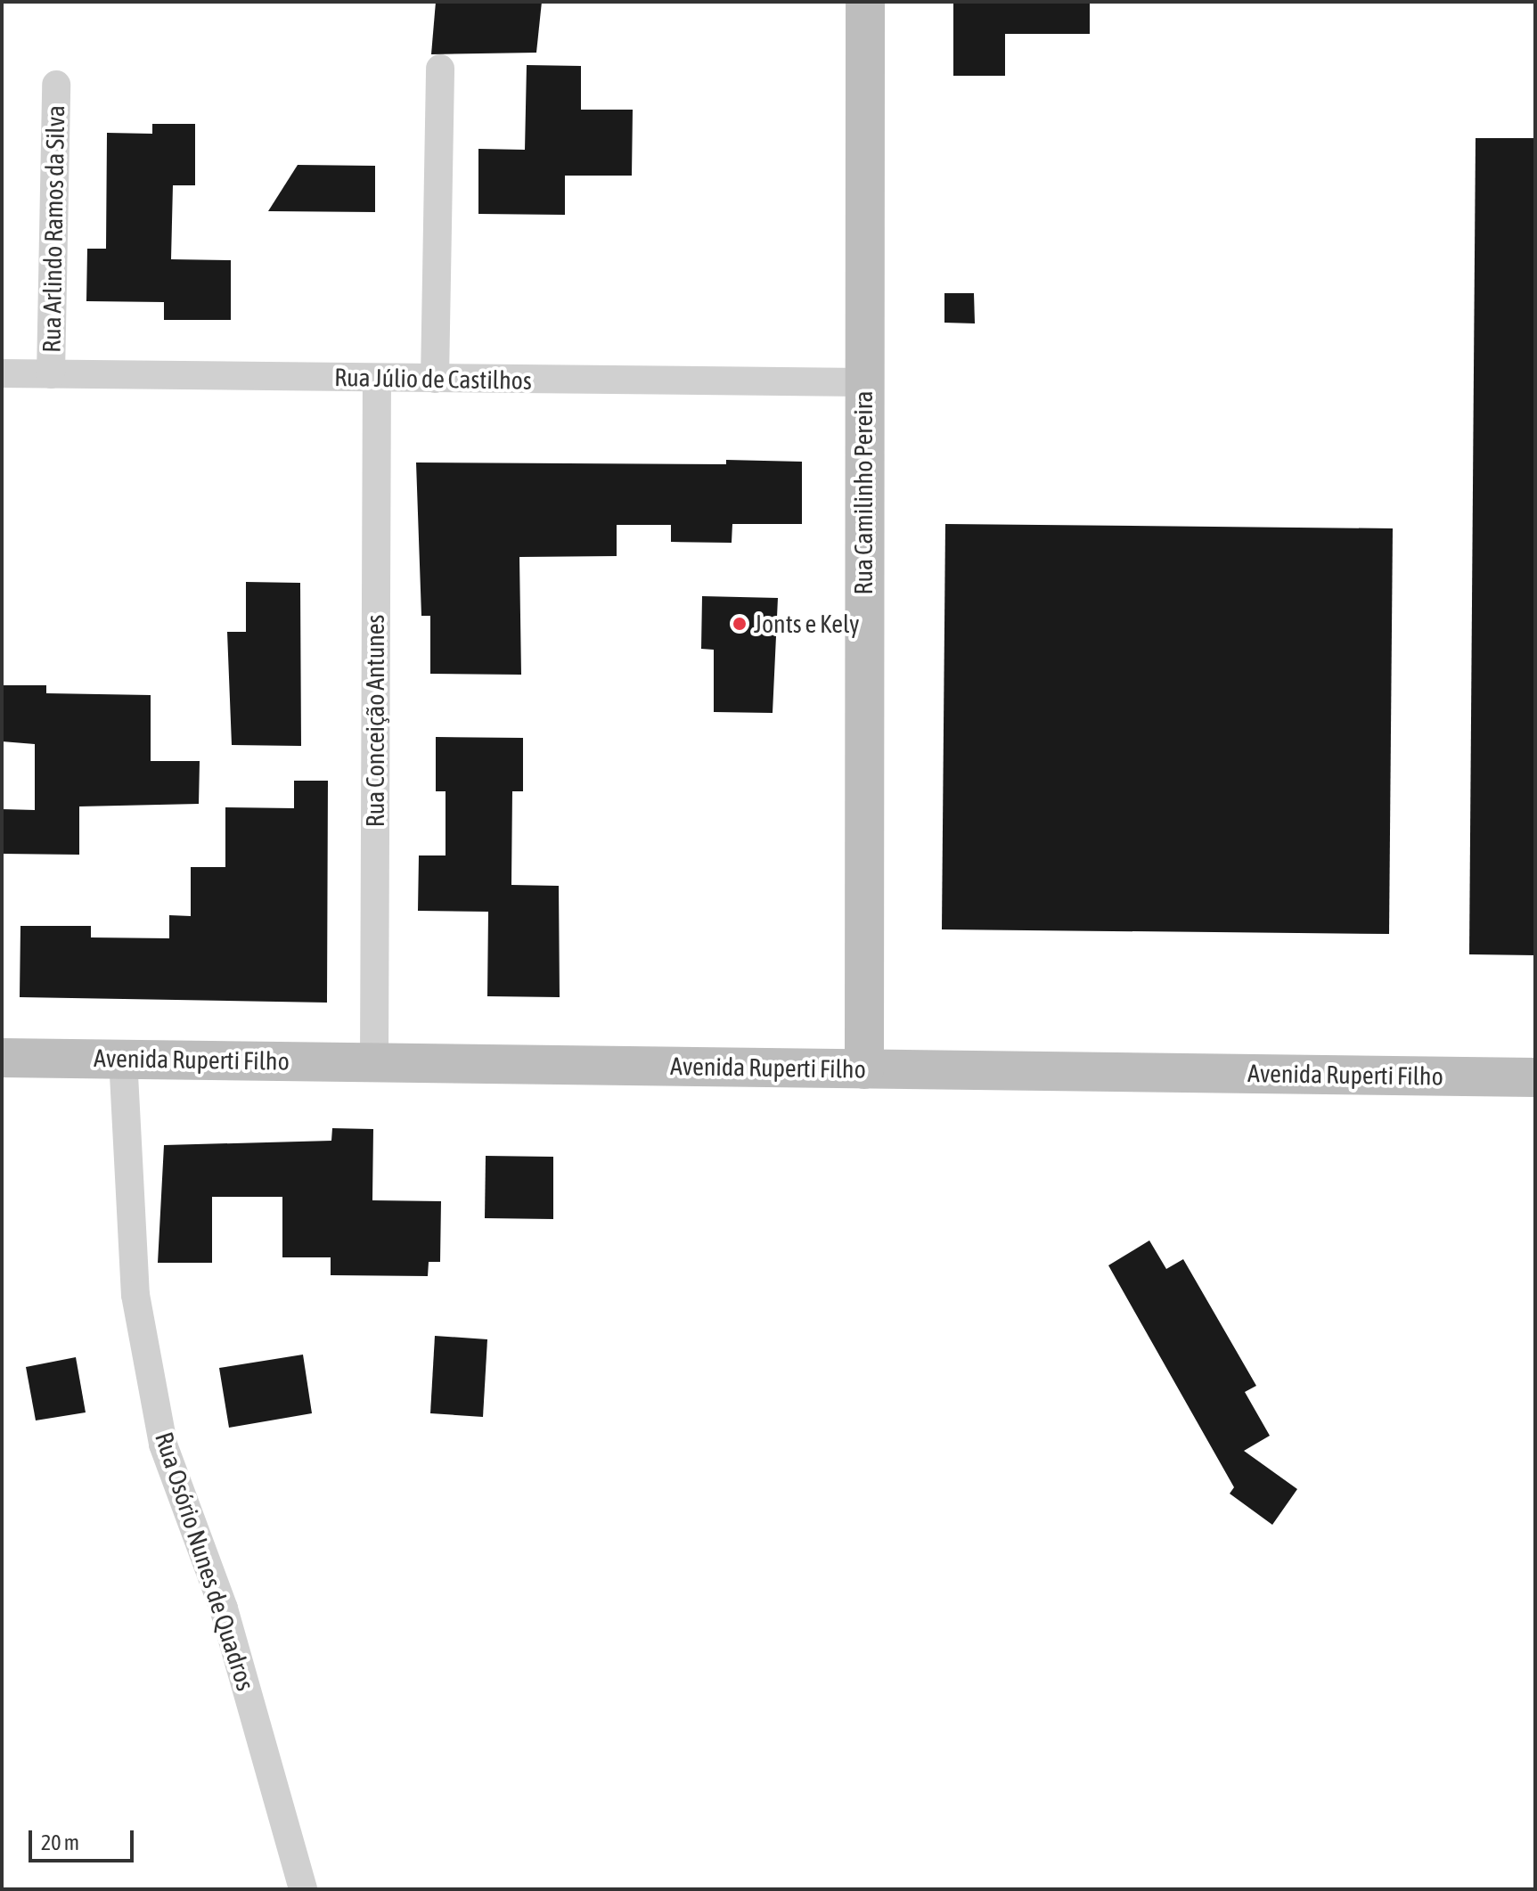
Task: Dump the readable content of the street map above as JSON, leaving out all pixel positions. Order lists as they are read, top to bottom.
{
  "streets": {
    "main road": ["Rua Camilinho Pereira", "Avenida Ruperti Filho"],
    "street": [
      "Rua Arlindo Ramos da Silva",
      "Rua Júlio de Castilhos",
      "Rua Conceição Antunes",
      "Rua Osório Nunes de Quadros"
    ]
  },
  "crossings": [
    ["Rua Arlindo Ramos da Silva", "Rua Júlio de Castilhos"],
    ["Rua Júlio de Castilhos", "Rua Camilinho Pereira"],
    ["Rua Júlio de Castilhos", "Rua Conceição Antunes"],
    ["Rua Camilinho Pereira", "Avenida Ruperti Filho"],
    ["Rua Conceição Antunes", "Avenida Ruperti Filho"],
    ["Avenida Ruperti Filho", "Rua Osório Nunes de Quadros"]
  ],
  "places": ["Jonts e Kely"],
  "scale_bar": "20 m"
}
